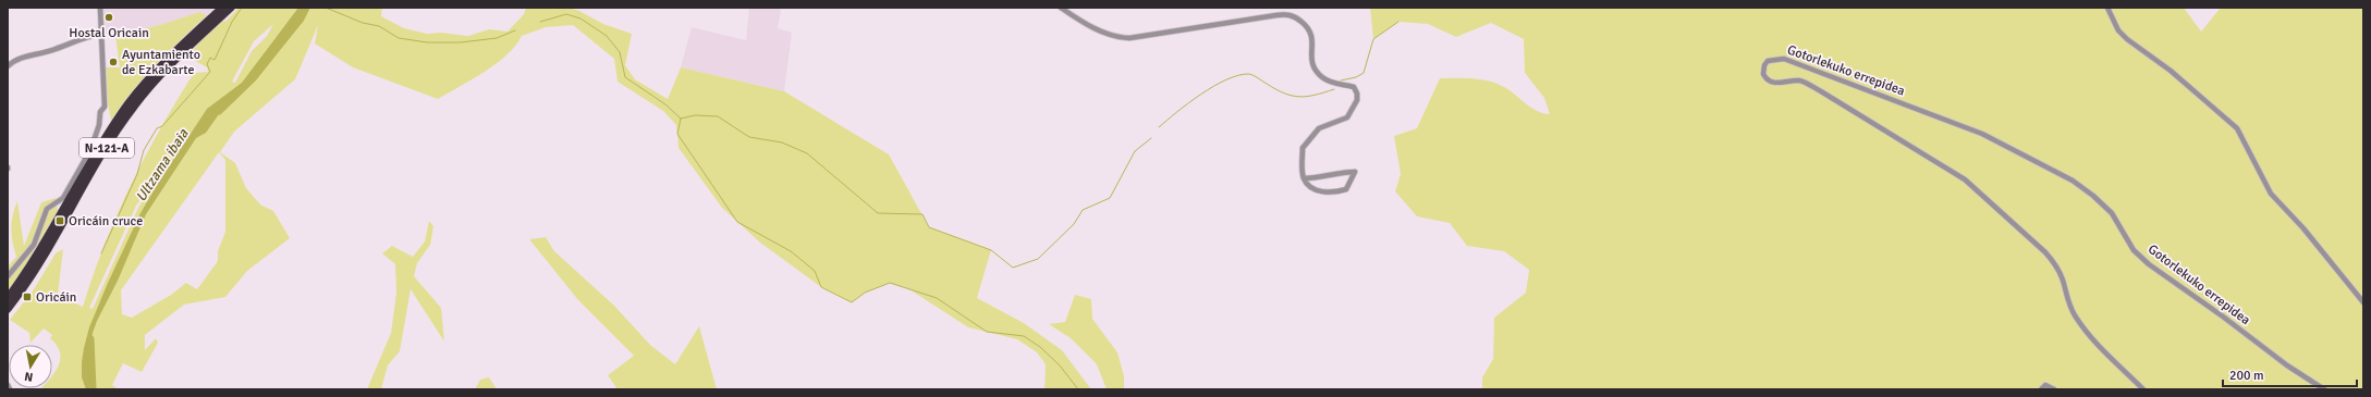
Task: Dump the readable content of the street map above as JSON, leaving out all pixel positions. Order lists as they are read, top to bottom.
{
  "streets": {
    "highway": ["N-121-A"],
    "street": ["Gotorlekuko errepidea"]
  },
  "water": ["Ultzama ibaia"],
  "places": {
    "other": ["Hostal Oricain", "Ayuntamiento de Ezkabarte"],
    "transit": ["Oricáin cruce", "Oricáin"]
  },
  "scale_bar": "200 m",
  "north": "bottom"
}
